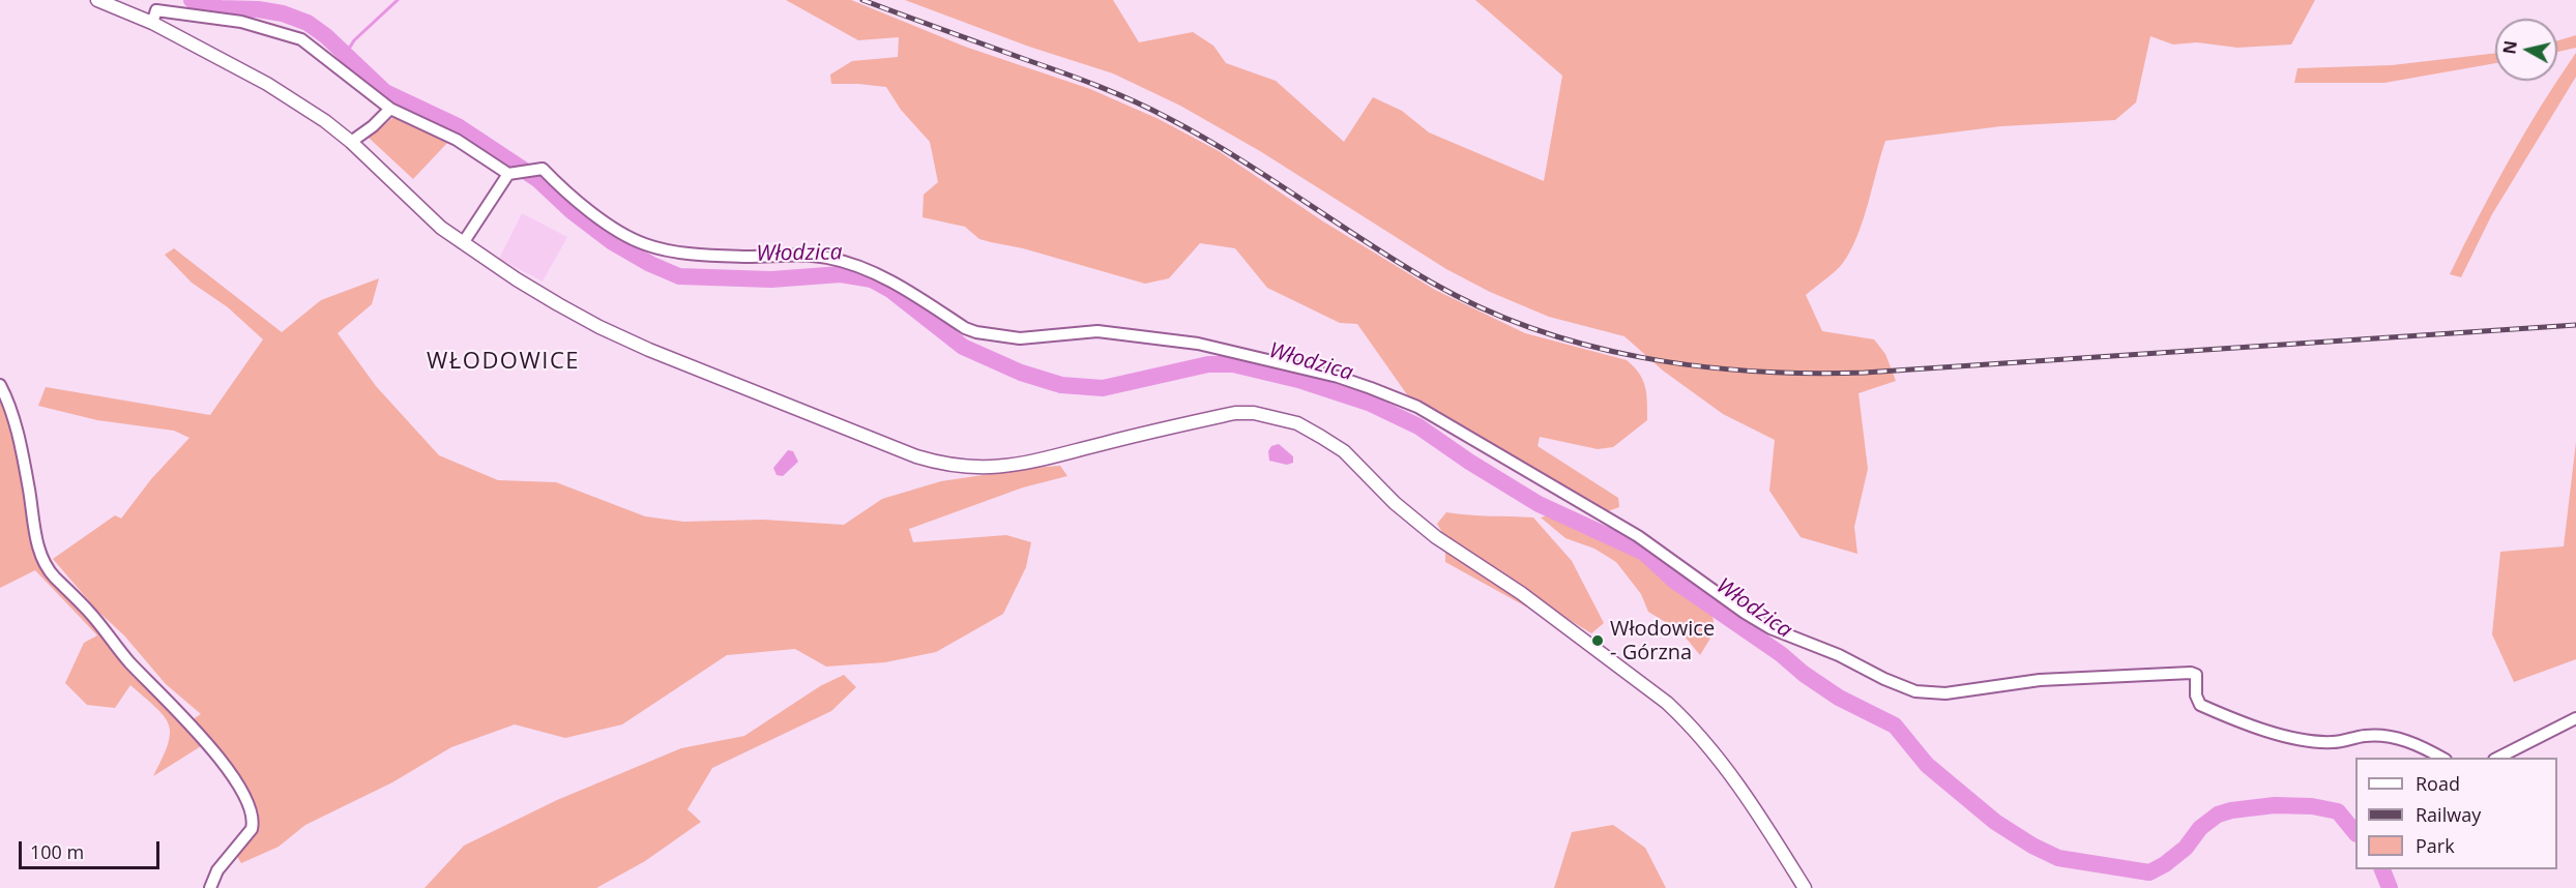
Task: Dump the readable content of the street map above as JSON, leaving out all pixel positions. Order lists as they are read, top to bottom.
{
  "districts": ["WŁODOWICE"],
  "water": ["Włodzica"],
  "places": ["Włodowice - Górzna"],
  "legend": ["Road", "Railway", "Park"],
  "scale_bar": "100 m",
  "north": "left"
}
